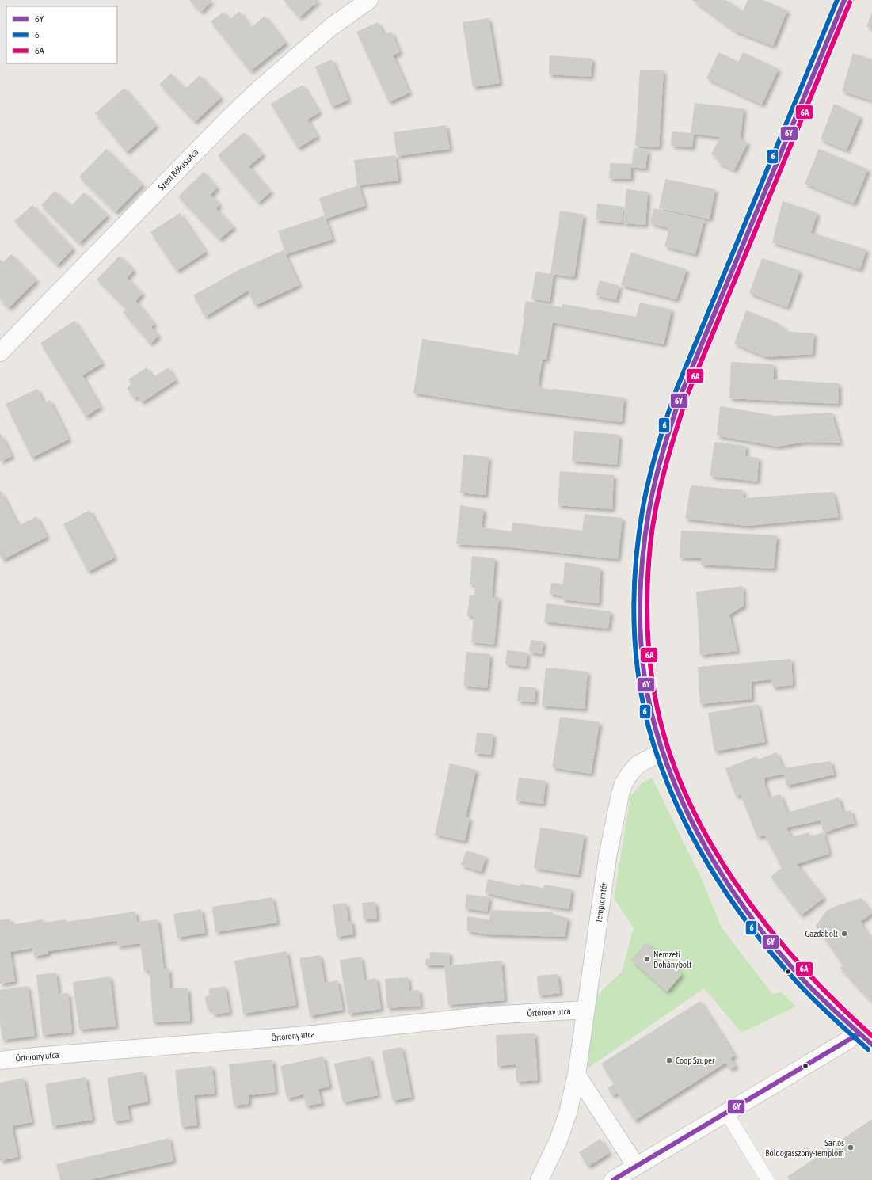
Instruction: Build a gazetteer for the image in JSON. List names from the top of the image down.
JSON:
{
  "streets": {
    "street": ["Szent Rókus utca", "Templom tér", "Őrtorony utca"]
  },
  "crossings": [
    ["Templom tér", "Őrtorony utca"]
  ],
  "places": [
    "Gazdabolt",
    "Nemzeti Dohánybolt",
    "Coop Szuper",
    "Sarlós Boldogasszony-templom"
  ],
  "lines": ["transit line 6Y", "transit line 6", "transit line 6A"],
  "legend": ["6Y", "6", "6A"]
}
